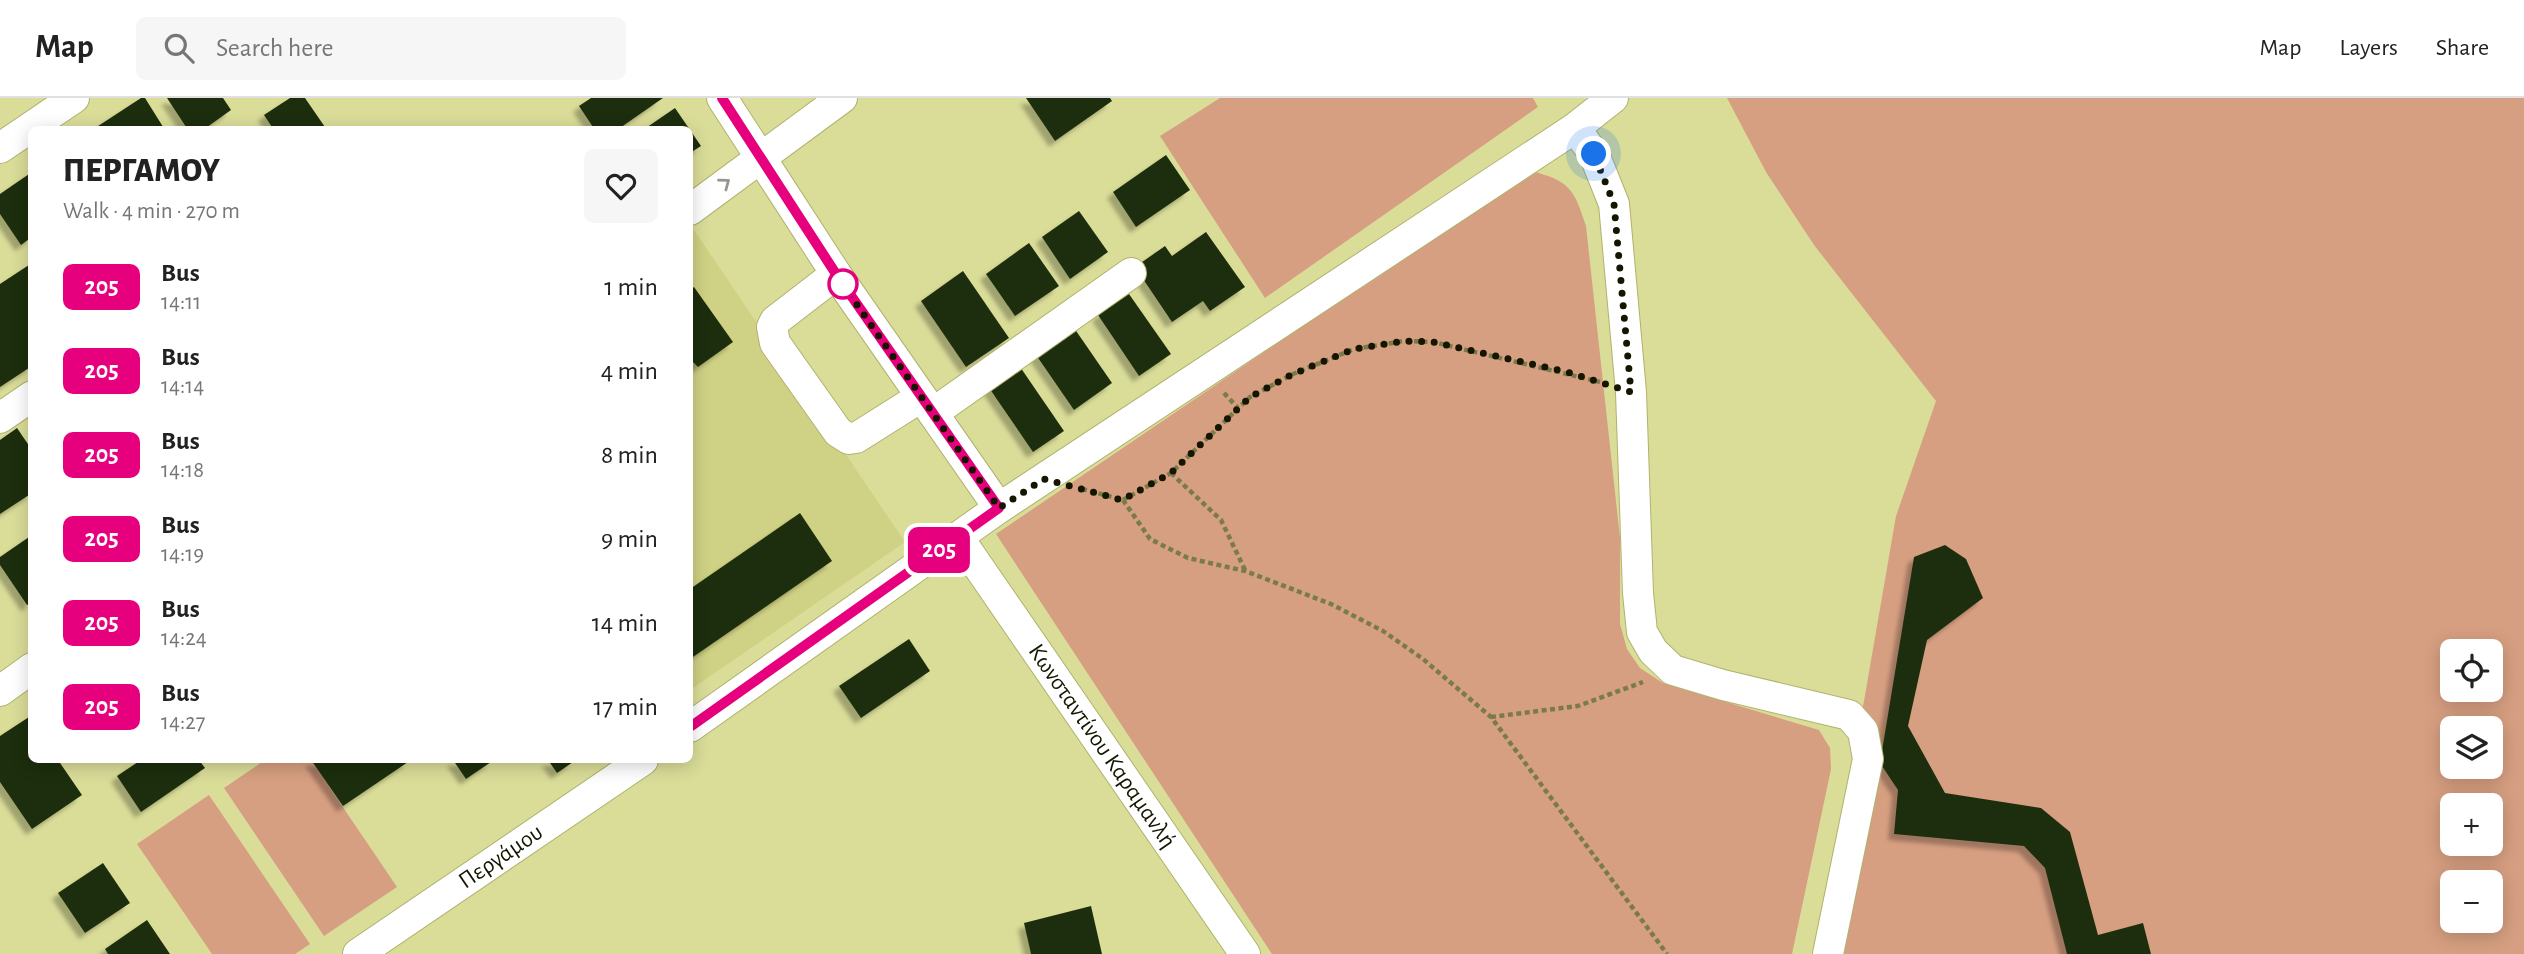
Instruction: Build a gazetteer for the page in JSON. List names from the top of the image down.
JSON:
{
  "streets": {
    "street": ["Κωνσταντίνου Καραμανλή", "Περγάμου"]
  },
  "lines": ["bus line 205"],
  "page": {
    "header": "Map",
    "search": "Search here",
    "nav": ["Map", "Layers", "Share"],
    "on_map": "205",
    "heading": ["ΠΕΡΓΑΜΟΥ", "Walk · 4 min · 270 m"],
    "list": [
      {
        "mark": "205",
        "name": "Bus",
        "note": "14:11",
        "value": "1 min"
      },
      {
        "mark": "205",
        "name": "Bus",
        "note": "14:14",
        "value": "4 min"
      },
      {
        "mark": "205",
        "name": "Bus",
        "note": "14:18",
        "value": "8 min"
      },
      {
        "mark": "205",
        "name": "Bus",
        "note": "14:19",
        "value": "9 min"
      },
      {
        "mark": "205",
        "name": "Bus",
        "note": "14:24",
        "value": "14 min"
      },
      {
        "mark": "205",
        "name": "Bus",
        "note": "14:27",
        "value": "17 min"
      }
    ],
    "map_buttons": ["+", "−"]
  }
}
